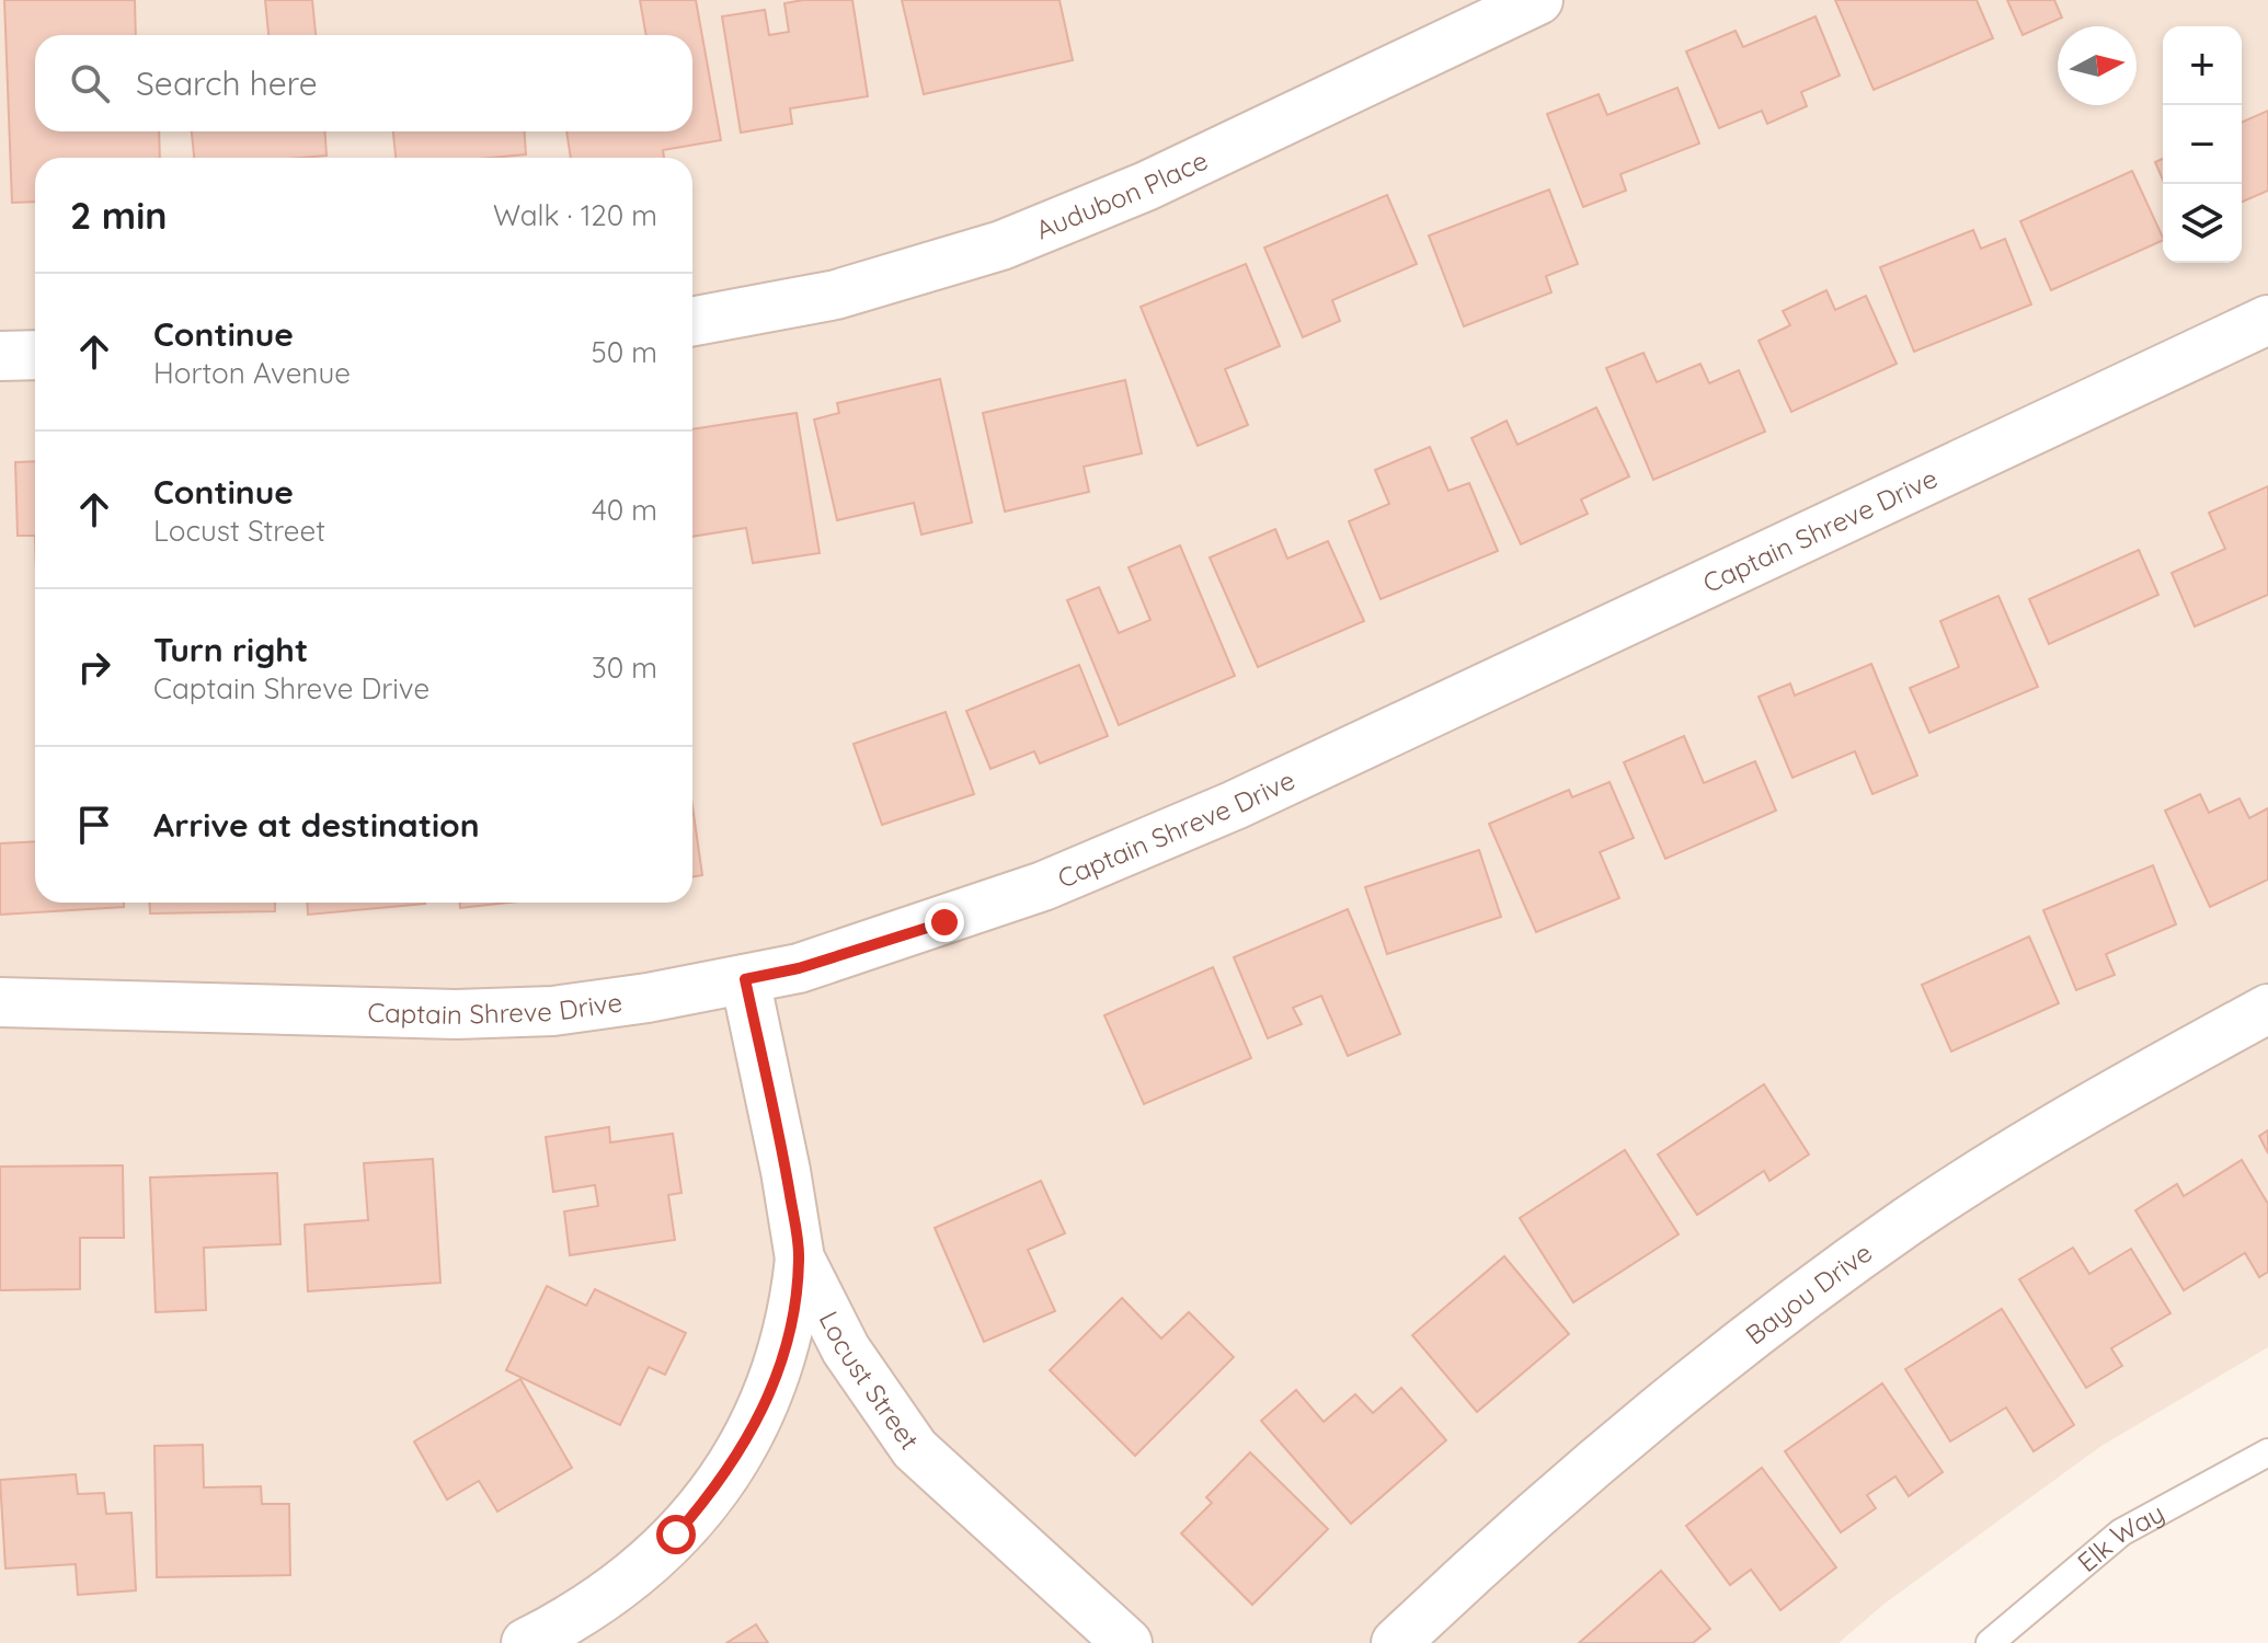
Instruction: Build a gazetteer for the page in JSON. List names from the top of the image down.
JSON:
{
  "streets": {
    "street": [
      "Audubon Place",
      "Captain Shreve Drive",
      "Bayou Drive",
      "Locust Street"
    ],
    "lane": ["Elk Way"]
  },
  "crossings": [
    ["Captain Shreve Drive", "Locust Street"]
  ],
  "north": "right",
  "page": {
    "map_buttons": ["+", "−"],
    "search": "Search here",
    "heading": ["2 min", "Walk · 120 m"],
    "list": [
      ["Continue", "Horton Avenue", "50 m"],
      ["Continue", "Locust Street", "40 m"],
      ["Turn right", "Captain Shreve Drive", "30 m"],
      "Arrive at destination"
    ]
  }
}
